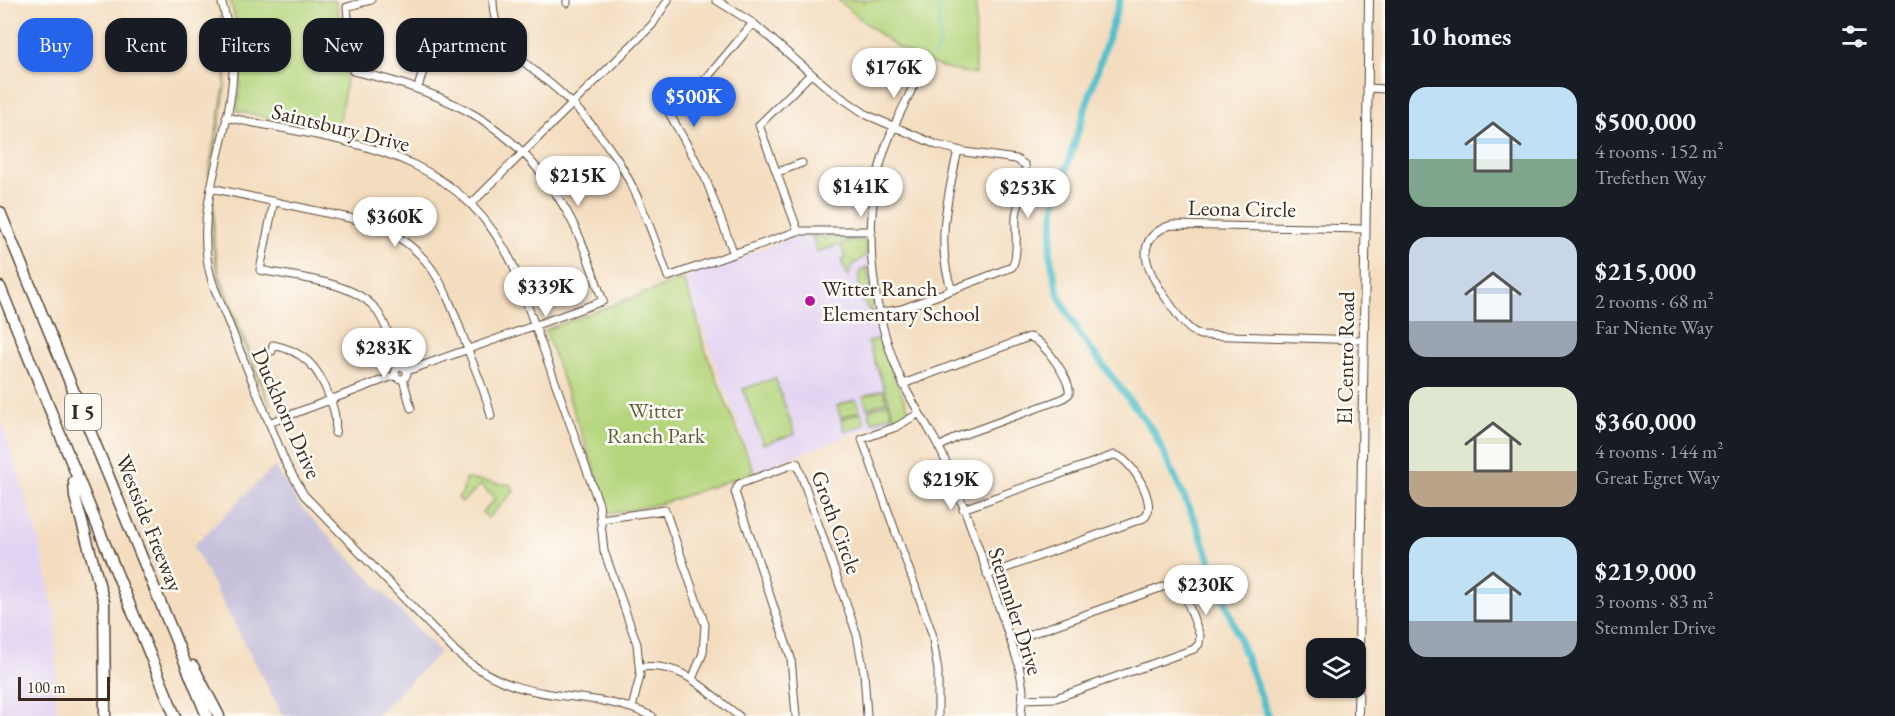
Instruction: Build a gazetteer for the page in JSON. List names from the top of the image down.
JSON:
{
  "streets": {
    "highway": ["I 5", "Westside Freeway"],
    "main road": ["El Centro Road"],
    "street": [
      "Saintsbury Drive",
      "Leona Circle",
      "Duckhorn Drive",
      "Groth Circle",
      "Stemmler Drive"
    ]
  },
  "crossings": [
    ["Saintsbury Drive", "Duckhorn Drive"],
    ["Leona Circle", "El Centro Road"]
  ],
  "parks": ["Witter Ranch Park"],
  "places": ["Witter Ranch Elementary School"],
  "scale_bar": "100 m",
  "page": {
    "heading": "10 homes",
    "chip": [
      "Buy",
      "Rent",
      "Filters",
      "New",
      "Apartment"
    ],
    "price": [
      "$176K",
      "$500K",
      "$215K",
      "$141K",
      "$253K",
      "$360K",
      "$339K",
      "$283K",
      "$219K",
      "$230K"
    ],
    "list": [
      {
        "name": "$500,000",
        "note": "4 rooms · 152 m² · Trefethen Way"
      },
      {
        "name": "$215,000",
        "note": "2 rooms · 68 m² · Far Niente Way"
      },
      {
        "name": "$360,000",
        "note": "4 rooms · 144 m² · Great Egret Way"
      },
      {
        "name": "$219,000",
        "note": "3 rooms · 83 m² · Stemmler Drive"
      }
    ],
    "scale": "100 m"
  }
}
